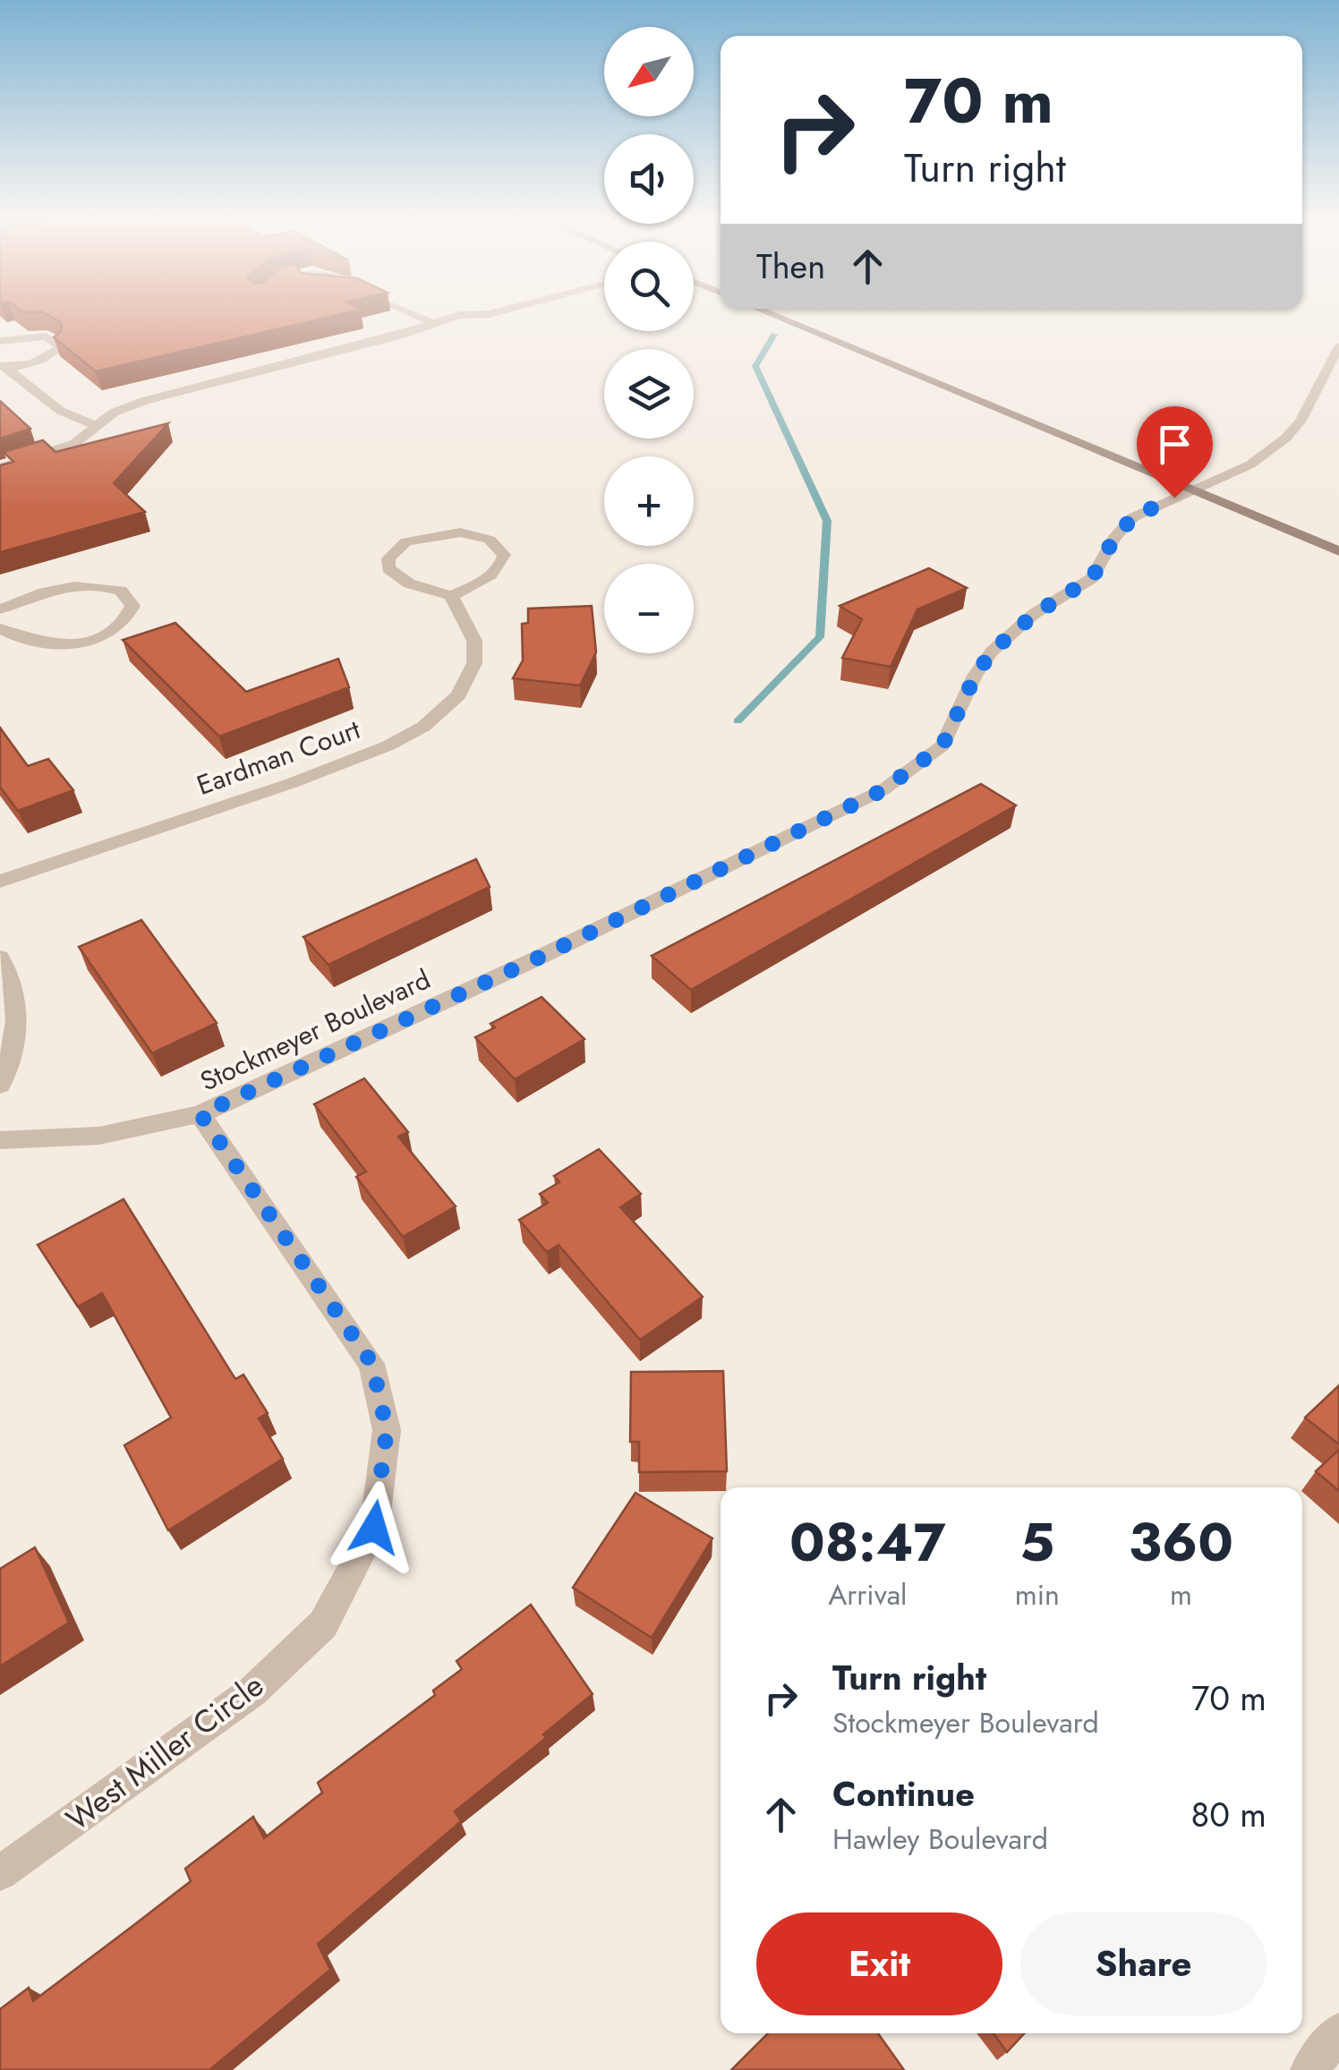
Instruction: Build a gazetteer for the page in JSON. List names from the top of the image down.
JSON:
{
  "streets": {
    "street": ["Eardman Court", "Stockmeyer Boulevard", "West Miller Circle"]
  },
  "crossings": [
    ["Stockmeyer Boulevard", "West Miller Circle"]
  ],
  "north": "bottom left",
  "page": {
    "map_buttons": ["+", "−"],
    "turn": ["70 m", "Turn right"],
    "then": "Then",
    "eta": [
      "08:47",
      "Arrival",
      "5",
      "min",
      "360",
      "m"
    ],
    "list": [
      {
        "name": "Turn right",
        "note": "Stockmeyer Boulevard",
        "value": "70 m"
      },
      {
        "name": "Continue",
        "note": "Hawley Boulevard",
        "value": "80 m"
      }
    ],
    "buttons": ["Exit", "Share"]
  }
}
